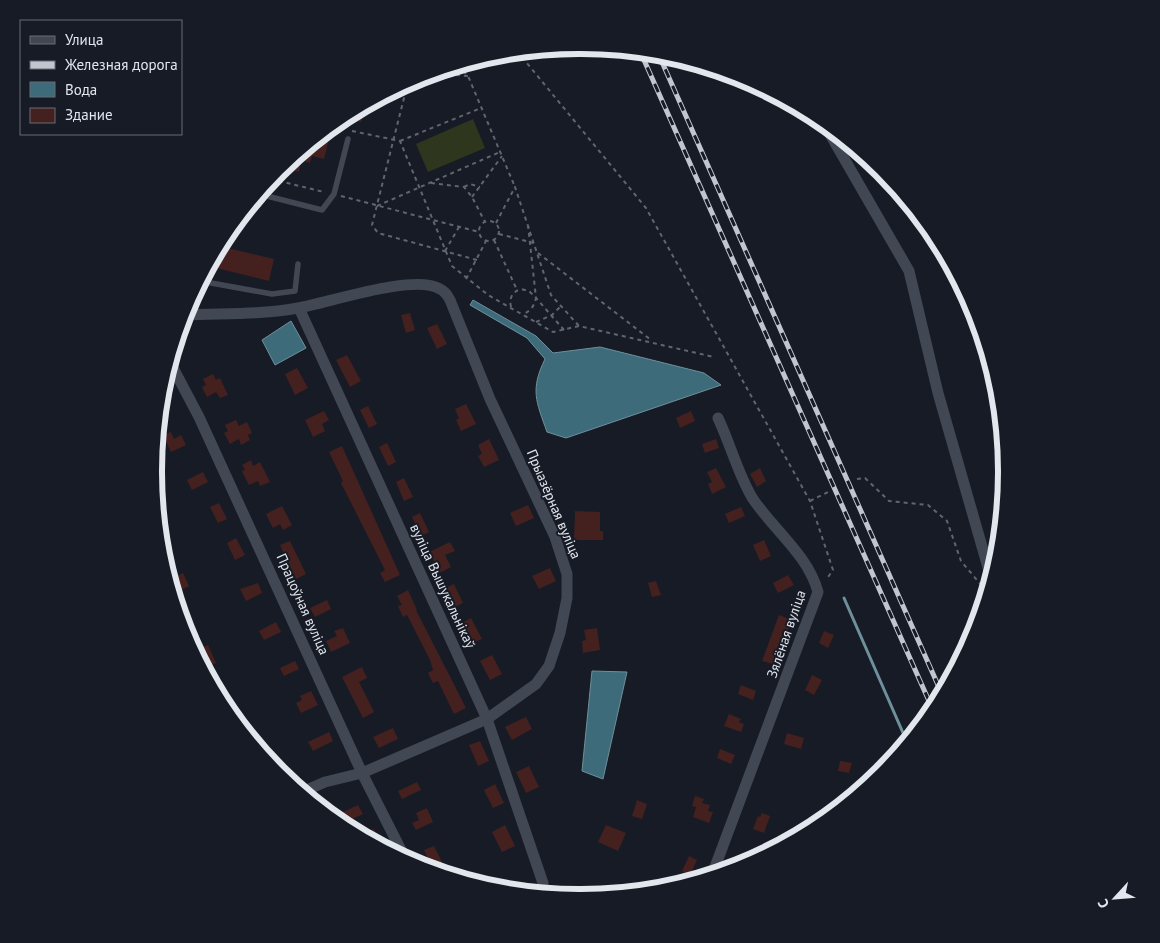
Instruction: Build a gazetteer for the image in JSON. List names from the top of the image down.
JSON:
{
  "streets": {
    "street": [
      "Прыазёрная вуліца",
      "вуліца Вышукальнікаў",
      "Працоўная вуліца",
      "Зялёная вуліца"
    ]
  },
  "crossings": [
    ["Прыазёрная вуліца", "вуліца Вышукальнікаў"],
    ["Прыазёрная вуліца", "Працоўная вуліца"]
  ],
  "legend": [
    "Улица",
    "Железная дорога",
    "Вода",
    "Здание"
  ],
  "north": "bottom left"
}
